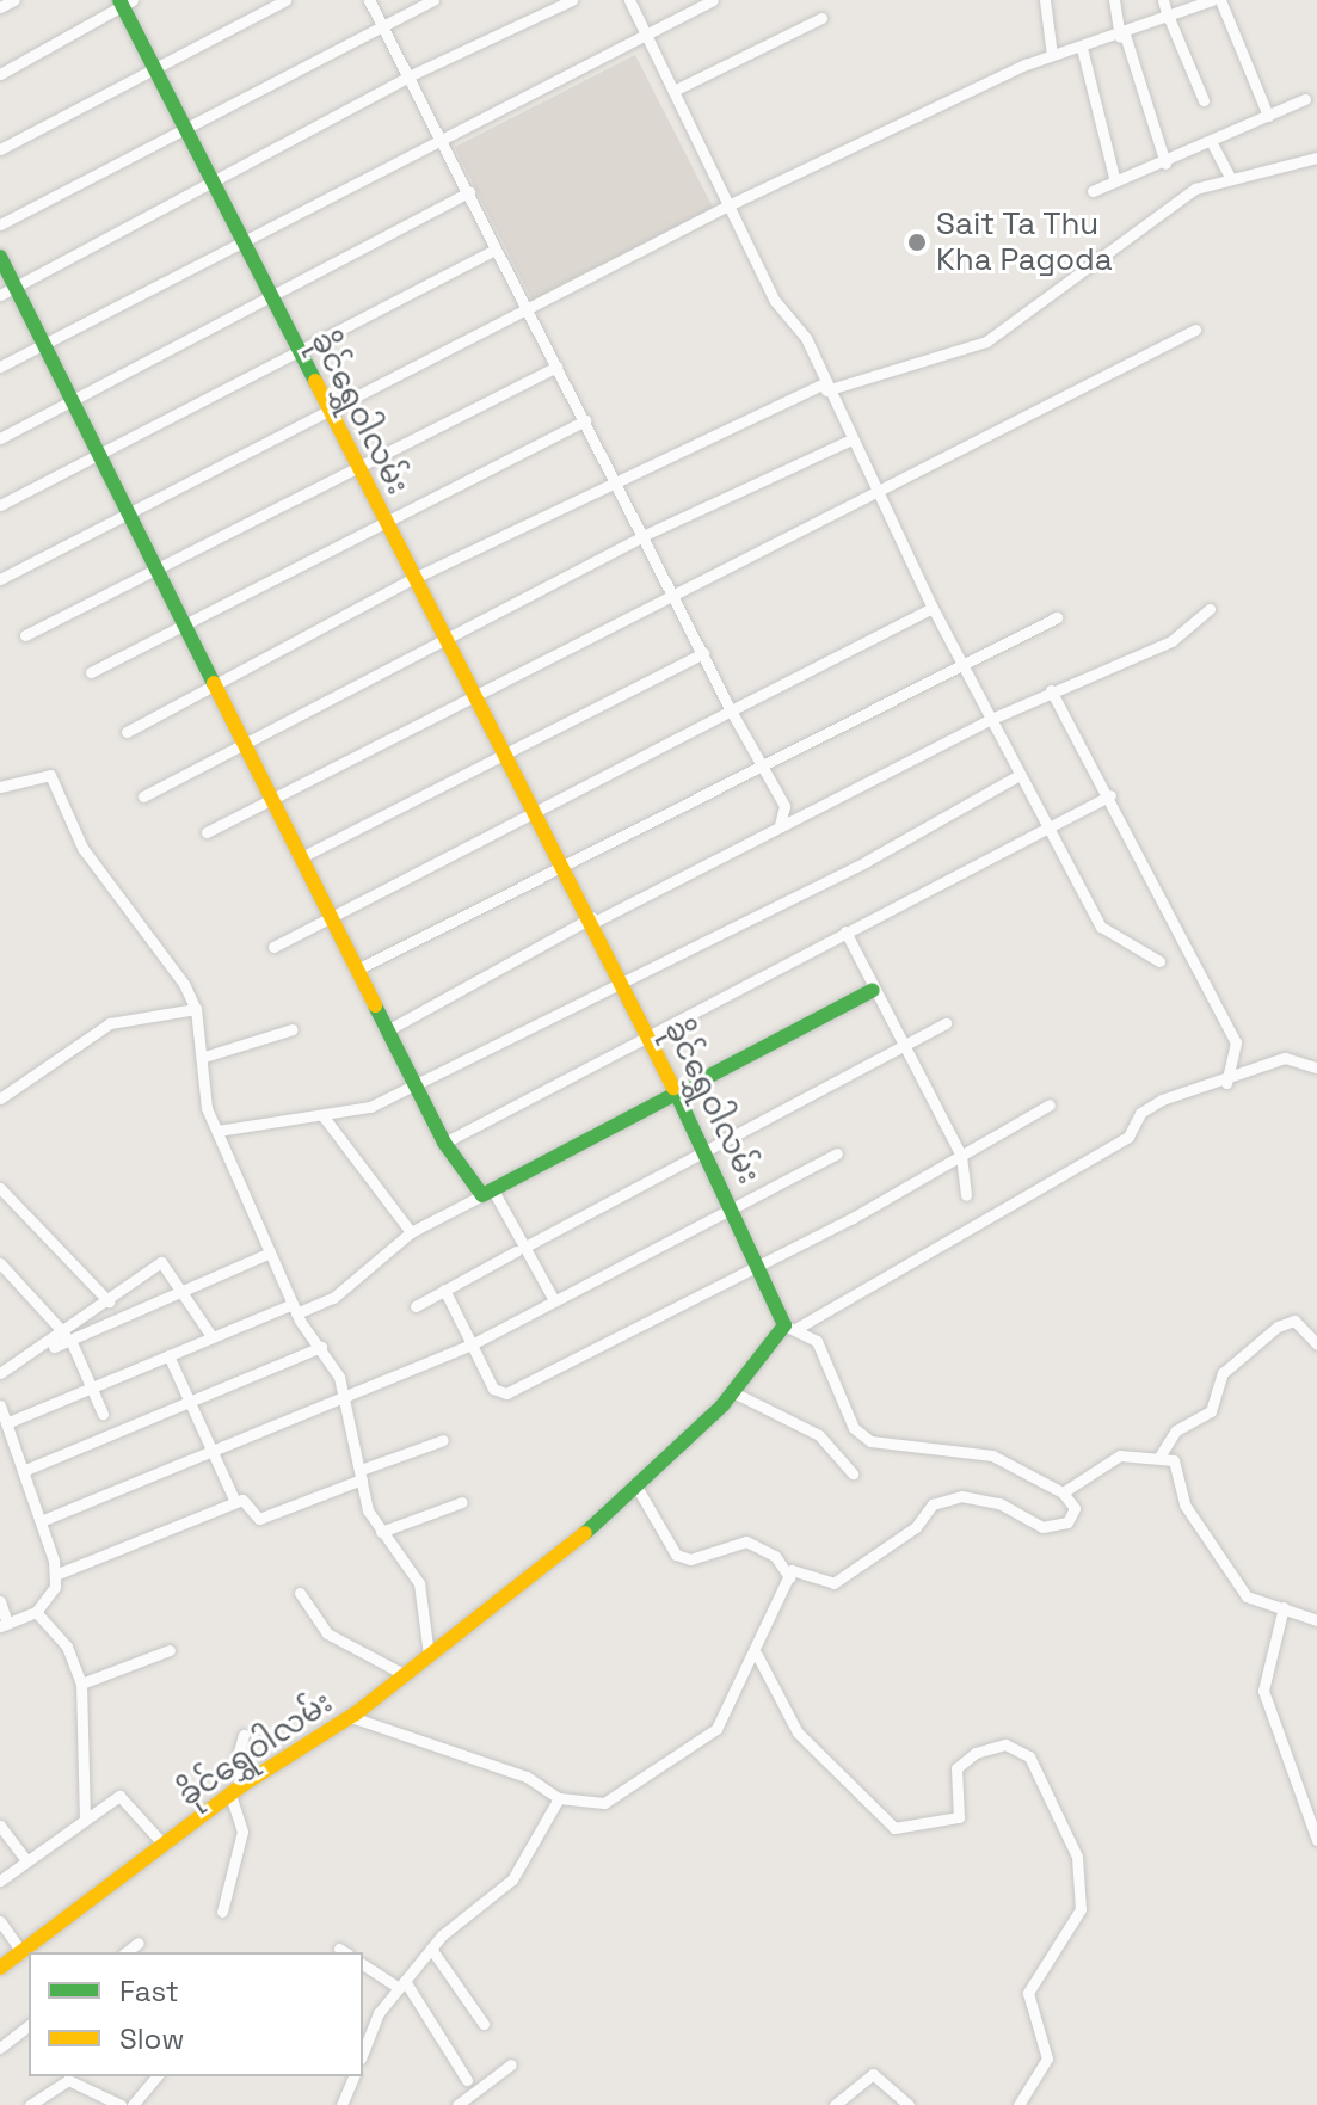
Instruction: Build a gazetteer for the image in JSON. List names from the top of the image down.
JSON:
{
  "streets": {
    "street": ["ခိုင်ရွှေဝါလမ်း"]
  },
  "places": ["Sait Ta Thu Kha Pagoda"],
  "legend": ["Fast", "Slow"]
}
